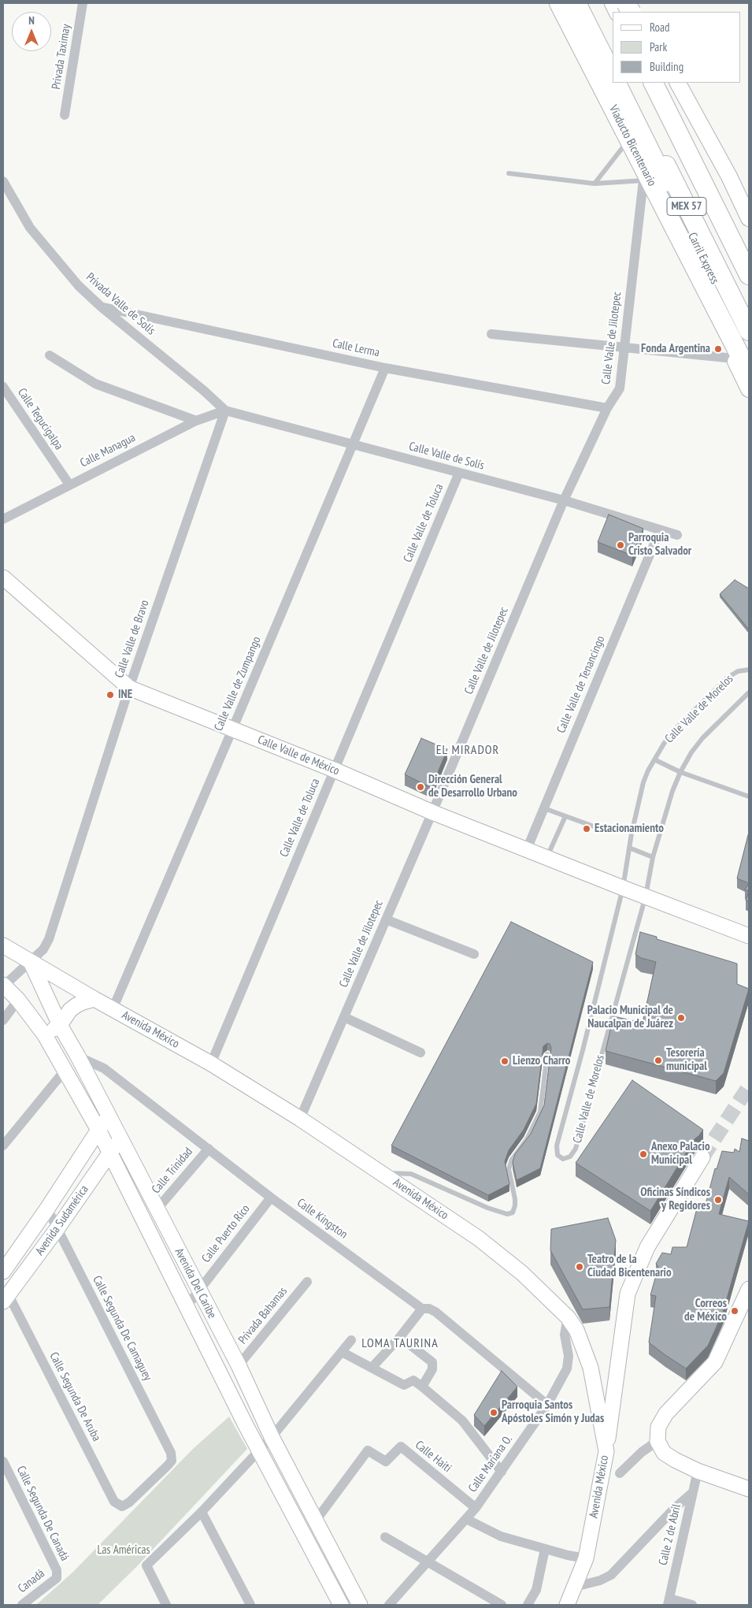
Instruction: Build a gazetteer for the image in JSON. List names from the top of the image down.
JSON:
{
  "streets": {
    "highway": ["Viaducto Bicentenario", "MEX 57", "Carril Express"],
    "main road": [
      "Calle Valle de México",
      "Avenida México",
      "Avenida Sudamérica",
      "Avenida Del Caribe"
    ],
    "street": [
      "Privada Taximay",
      "Privada Valle de Solís",
      "Calle Valle de Jilotepec",
      "Calle Lerma",
      "Calle Tegucigalpa",
      "Calle Managua",
      "Calle Valle de Solís",
      "Calle Valle de Toluca",
      "Calle Valle de Bravo",
      "Calle Valle de Zumpango",
      "Calle Valle de Tenancingo",
      "Calle Trinidad",
      "Calle Kingston",
      "Calle Puerto Rico",
      "Privada Bahamas",
      "Calle Segunda De Camaguey",
      "Calle Segunda De Aruba",
      "Calle Haiti",
      "Calle Mariana O.",
      "Calle Segunda De Canadá",
      "Calle 2 de Abril",
      "Canadá"
    ],
    "lane": ["Calle Valle de Morelos"]
  },
  "crossings": [
    ["Privada Valle de Solís", "Calle Lerma"],
    ["Privada Valle de Solís", "Calle Managua"],
    ["Privada Valle de Solís", "Calle Valle de Solís"],
    ["Privada Valle de Solís", "Calle Valle de Bravo"],
    ["Calle Valle de Jilotepec", "Calle Lerma"],
    ["Calle Valle de Jilotepec", "Calle Valle de Solís"],
    ["Calle Valle de Jilotepec", "Calle Valle de México"],
    ["Calle Valle de Jilotepec", "Avenida México"],
    ["Calle Lerma", "Calle Valle de Zumpango"],
    ["Calle Tegucigalpa", "Calle Managua"],
    ["Calle Managua", "Calle Valle de Solís"],
    ["Calle Managua", "Calle Valle de Bravo"],
    ["Calle Valle de Solís", "Calle Valle de Toluca"],
    ["Calle Valle de Solís", "Calle Valle de Bravo"],
    ["Calle Valle de Solís", "Calle Valle de Zumpango"],
    ["Calle Valle de Solís", "Calle Valle de Tenancingo"],
    ["Calle Valle de Toluca", "Calle Valle de México"],
    ["Calle Valle de Toluca", "Avenida México"],
    ["Calle Valle de Bravo", "Calle Valle de México"],
    ["Calle Valle de Bravo", "Avenida México"],
    ["Calle Valle de Bravo", "Avenida Del Caribe"],
    ["Calle Valle de Zumpango", "Calle Valle de México"],
    ["Calle Valle de Zumpango", "Avenida México"],
    ["Calle Valle de Tenancingo", "Calle Valle de México"],
    ["Calle Valle de Morelos", "Calle Valle de México"],
    ["Avenida México", "Avenida Del Caribe"],
    ["Avenida México", "Calle Mariana O."],
    ["Calle Trinidad", "Calle Kingston"],
    ["Calle Trinidad", "Avenida Del Caribe"],
    ["Calle Kingston", "Calle Puerto Rico"],
    ["Calle Kingston", "Avenida Del Caribe"],
    ["Calle Kingston", "Calle Mariana O."],
    ["Avenida Sudamérica", "Avenida Del Caribe"],
    ["Avenida Sudamérica", "Calle Segunda De Camaguey"],
    ["Avenida Sudamérica", "Calle Segunda De Aruba"],
    ["Calle Puerto Rico", "Avenida Del Caribe"],
    ["Avenida Del Caribe", "Privada Bahamas"],
    ["Avenida Del Caribe", "Calle Haiti"],
    ["Calle Segunda De Camaguey", "Calle Segunda De Aruba"],
    ["Calle Haiti", "Calle Mariana O."],
    ["Calle Segunda De Canadá", "Canadá"]
  ],
  "districts": ["EL MIRADOR", "LOMA TAURINA"],
  "parks": ["Las Américas"],
  "places": [
    "Fonda Argentina",
    "Parroquia Cristo Salvador",
    "INE",
    "Dirección General de Desarrollo Urbano",
    "Estacionamiento",
    "Palacio Municipal de Naucalpan de Juárez",
    "Tesorería municipal",
    "Lienzo Charro",
    "Anexo Palacio Municipal",
    "Oficinas Síndicos y Regidores",
    "Teatro de la Ciudad Bicentenario",
    "Correos de México",
    "Parroquia Santos Apóstoles Simón y Judas"
  ],
  "legend": ["Road", "Park", "Building"],
  "north": "top"
}
